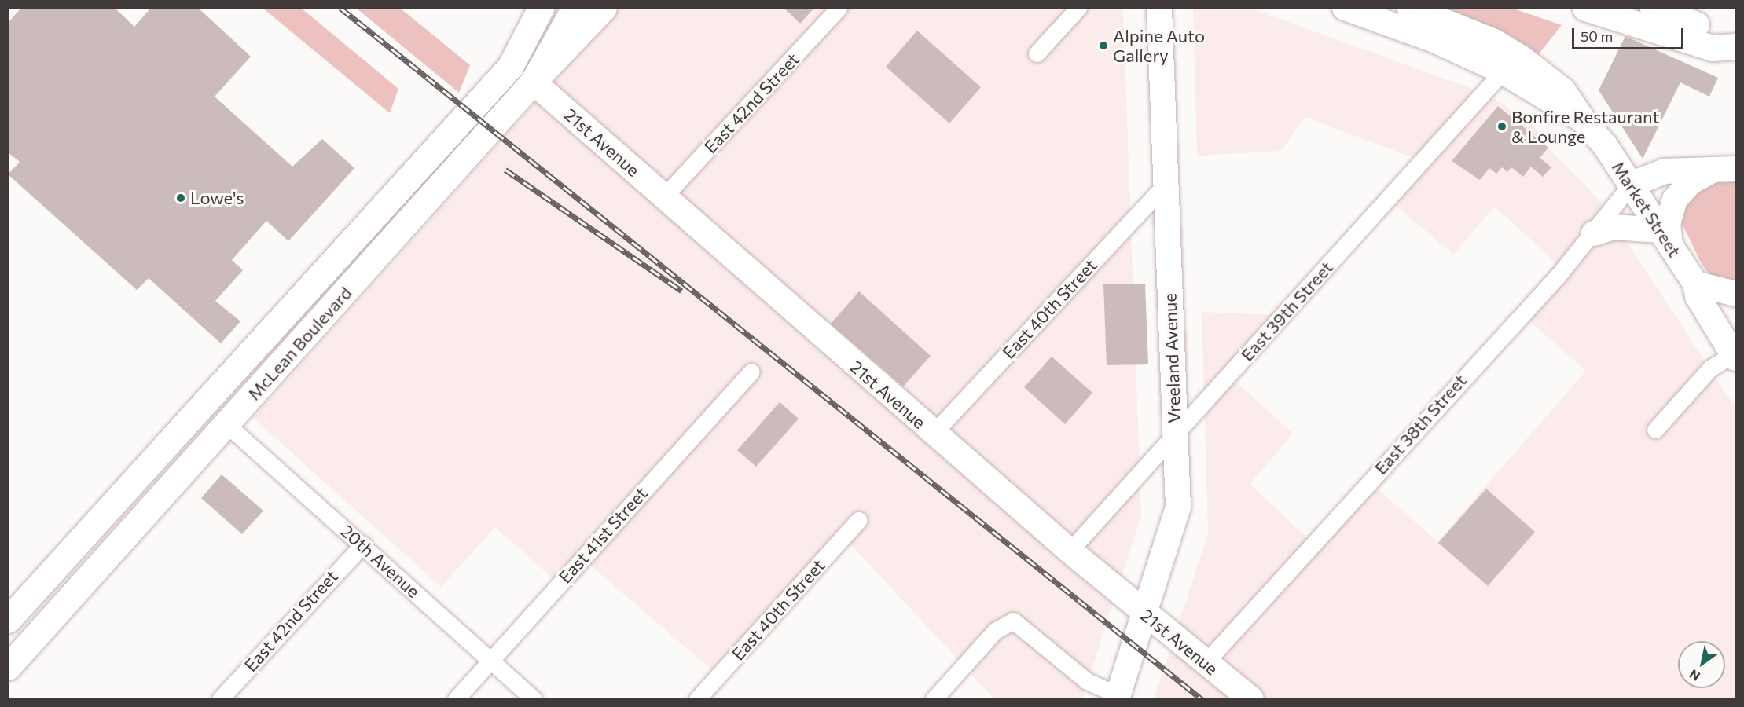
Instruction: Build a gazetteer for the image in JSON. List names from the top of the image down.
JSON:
{
  "streets": {
    "main road": [
      "21st Avenue",
      "Market Street",
      "McLean Boulevard",
      "Vreeland Avenue"
    ],
    "street": [
      "East 42nd Street",
      "East 40th Street",
      "East 39th Street",
      "East 38th Street",
      "East 41st Street",
      "20th Avenue"
    ]
  },
  "crossings": [
    ["East 42nd Street", "21st Avenue"],
    ["East 42nd Street", "20th Avenue"],
    ["21st Avenue", "East 40th Street"],
    ["21st Avenue", "East 39th Street"],
    ["21st Avenue", "McLean Boulevard"],
    ["21st Avenue", "Vreeland Avenue"],
    ["21st Avenue", "East 38th Street"],
    ["Market Street", "East 39th Street"],
    ["Market Street", "East 38th Street"],
    ["East 40th Street", "Vreeland Avenue"],
    ["East 39th Street", "Vreeland Avenue"],
    ["McLean Boulevard", "20th Avenue"],
    ["East 41st Street", "20th Avenue"]
  ],
  "places": ["Alpine Auto Gallery", "Bonfire Restaurant & Lounge", "Lowe's"],
  "scale_bar": "50 m",
  "north": "bottom left"
}
